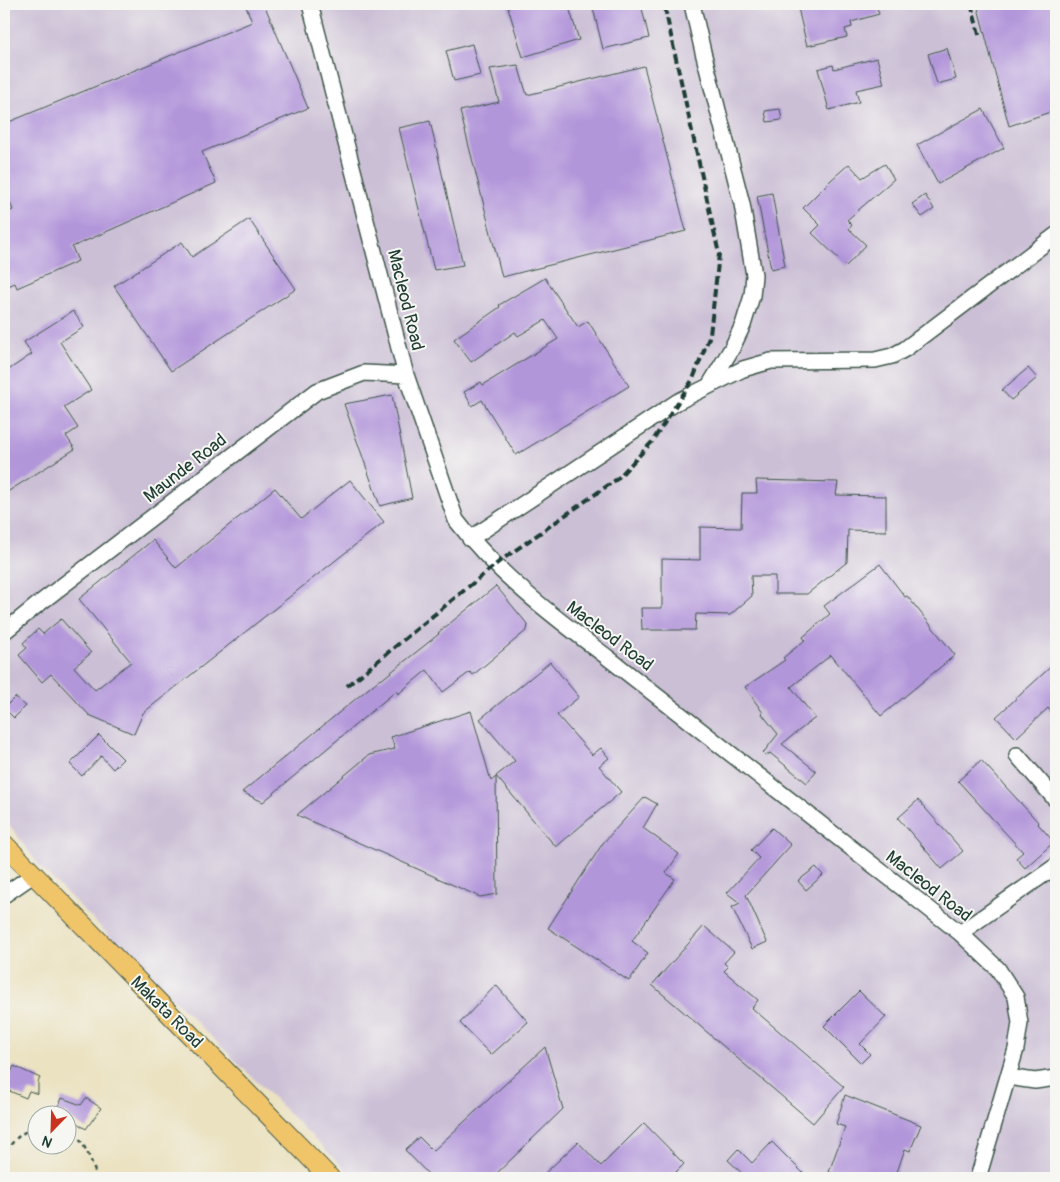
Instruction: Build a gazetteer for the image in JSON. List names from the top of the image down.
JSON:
{
  "streets": {
    "main road": ["Makata Road"],
    "street": ["Macleod Road", "Maunde Road"]
  },
  "crossings": [
    ["Macleod Road", "Maunde Road"]
  ],
  "north": "bottom left"
}
